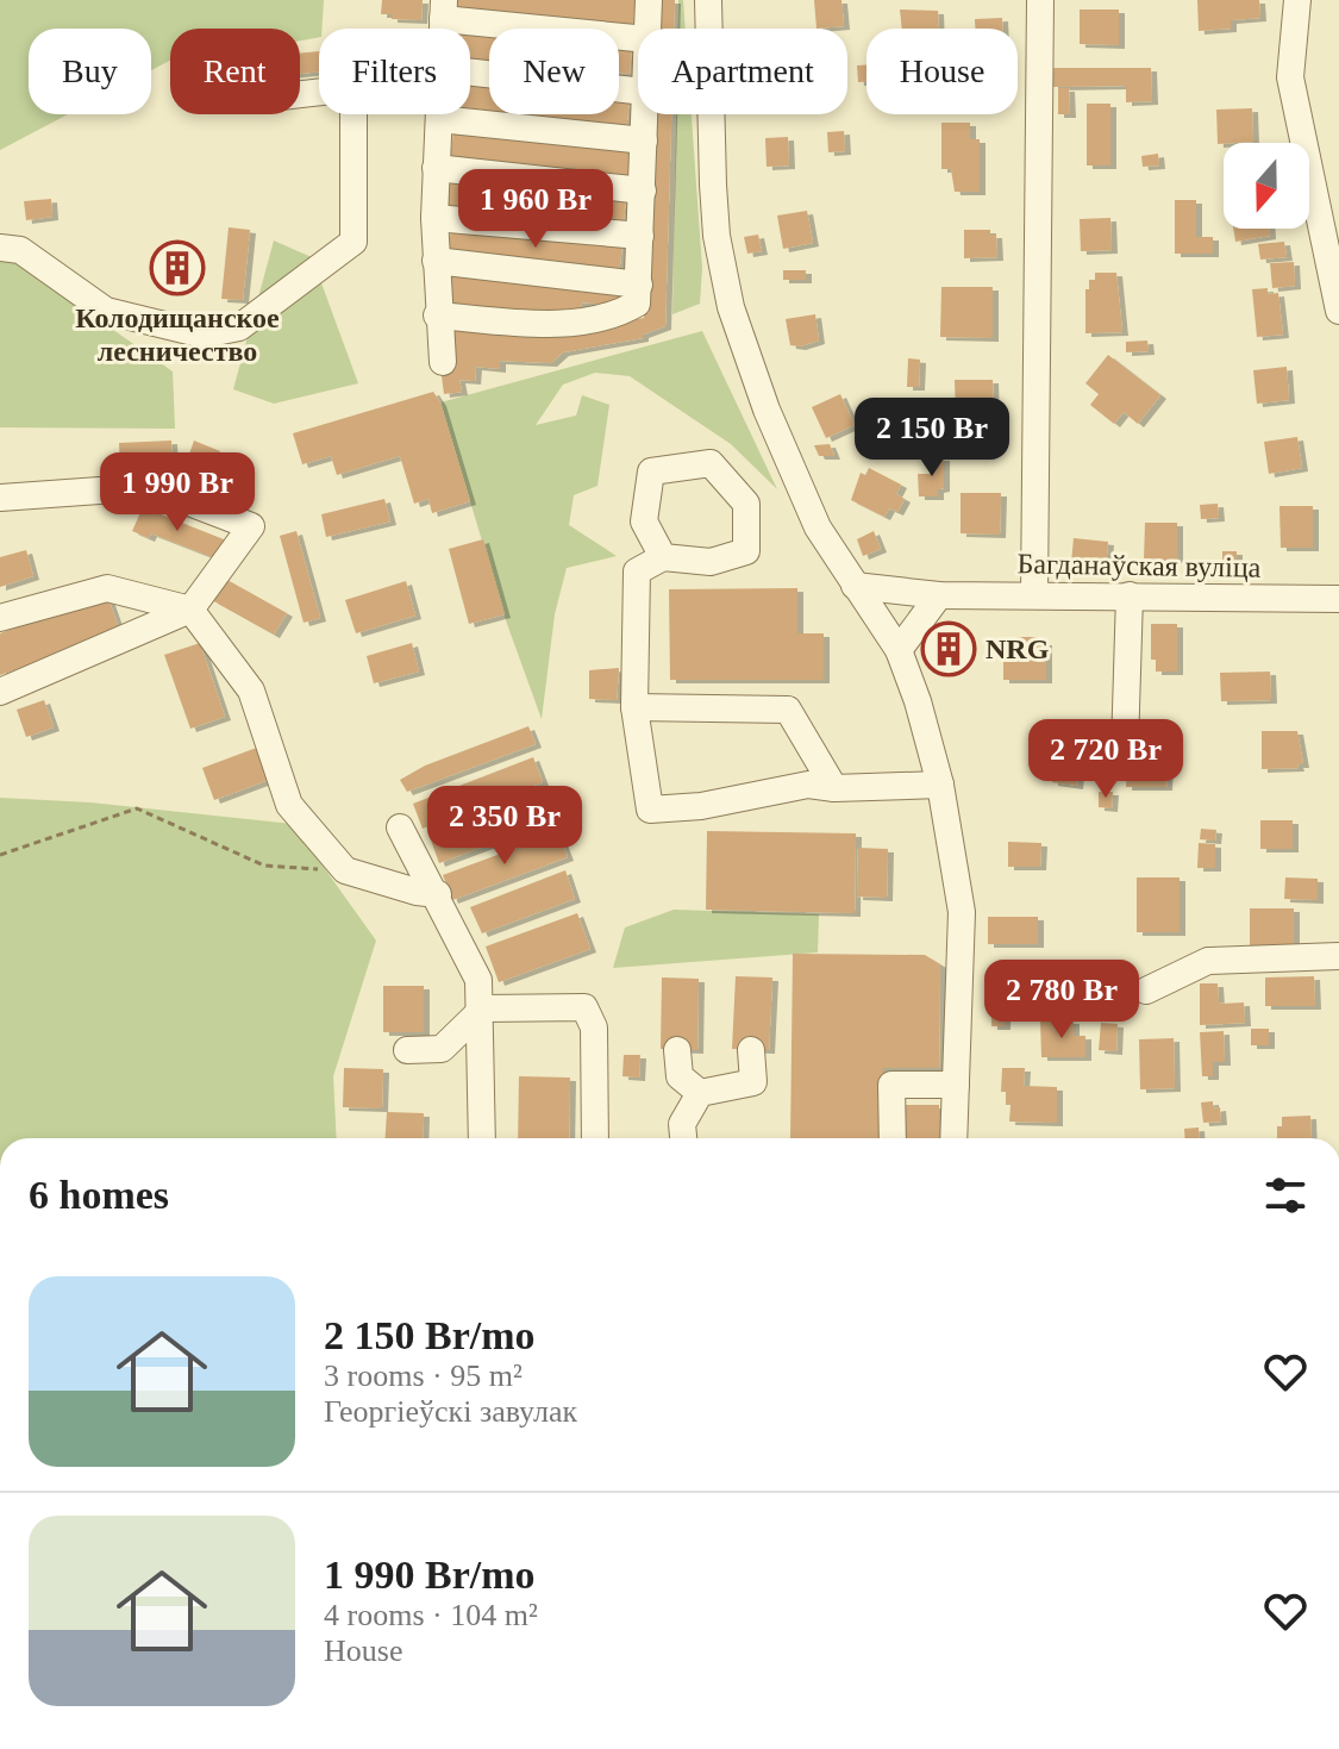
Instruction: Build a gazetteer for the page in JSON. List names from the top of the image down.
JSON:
{
  "streets": {
    "street": ["Багданаўская вуліца"]
  },
  "places": {
    "building": ["Колодищанское лесничество", "NRG"]
  },
  "north": "bottom",
  "page": {
    "chip": [
      "Buy",
      "Rent",
      "Filters",
      "New",
      "Apartment",
      "House"
    ],
    "price": [
      "1 960 Br",
      "2 150 Br",
      "1 990 Br",
      "2 720 Br",
      "2 350 Br",
      "2 780 Br"
    ],
    "heading": "6 homes",
    "list": [
      {
        "name": "2 150 Br/mo",
        "note": "3 rooms · 95 m² · Георгіеўскі завулак"
      },
      {
        "name": "1 990 Br/mo",
        "note": "4 rooms · 104 m² · House"
      }
    ]
  }
}
